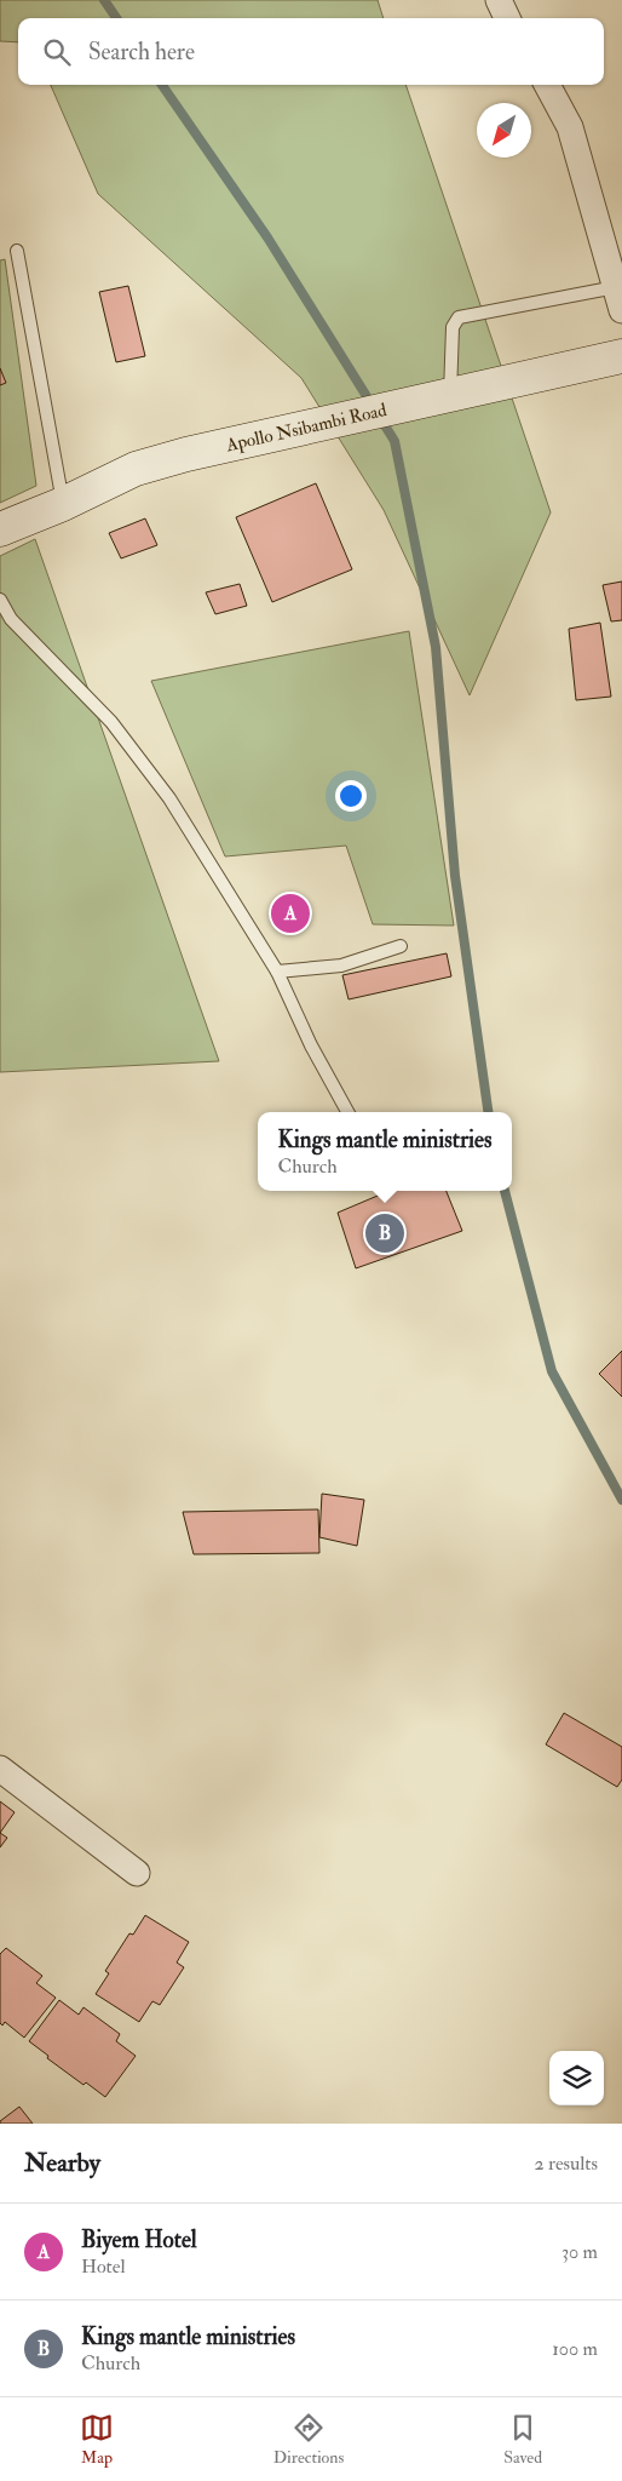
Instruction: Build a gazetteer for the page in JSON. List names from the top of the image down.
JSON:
{
  "streets": {
    "street": ["Apollo Nsibambi Road"]
  },
  "north": "bottom left",
  "page": {
    "search": "Search here",
    "pins": ["A", "B"],
    "popup": ["Kings mantle ministries", "Church"],
    "heading": ["Nearby", "2 results"],
    "list": [
      {
        "mark": "A",
        "name": "Biyem Hotel",
        "note": "Hotel",
        "value": "30 m"
      },
      {
        "mark": "B",
        "name": "Kings mantle ministries",
        "note": "Church",
        "value": "100 m"
      }
    ],
    "nav": ["Map", "Directions", "Saved"]
  }
}
